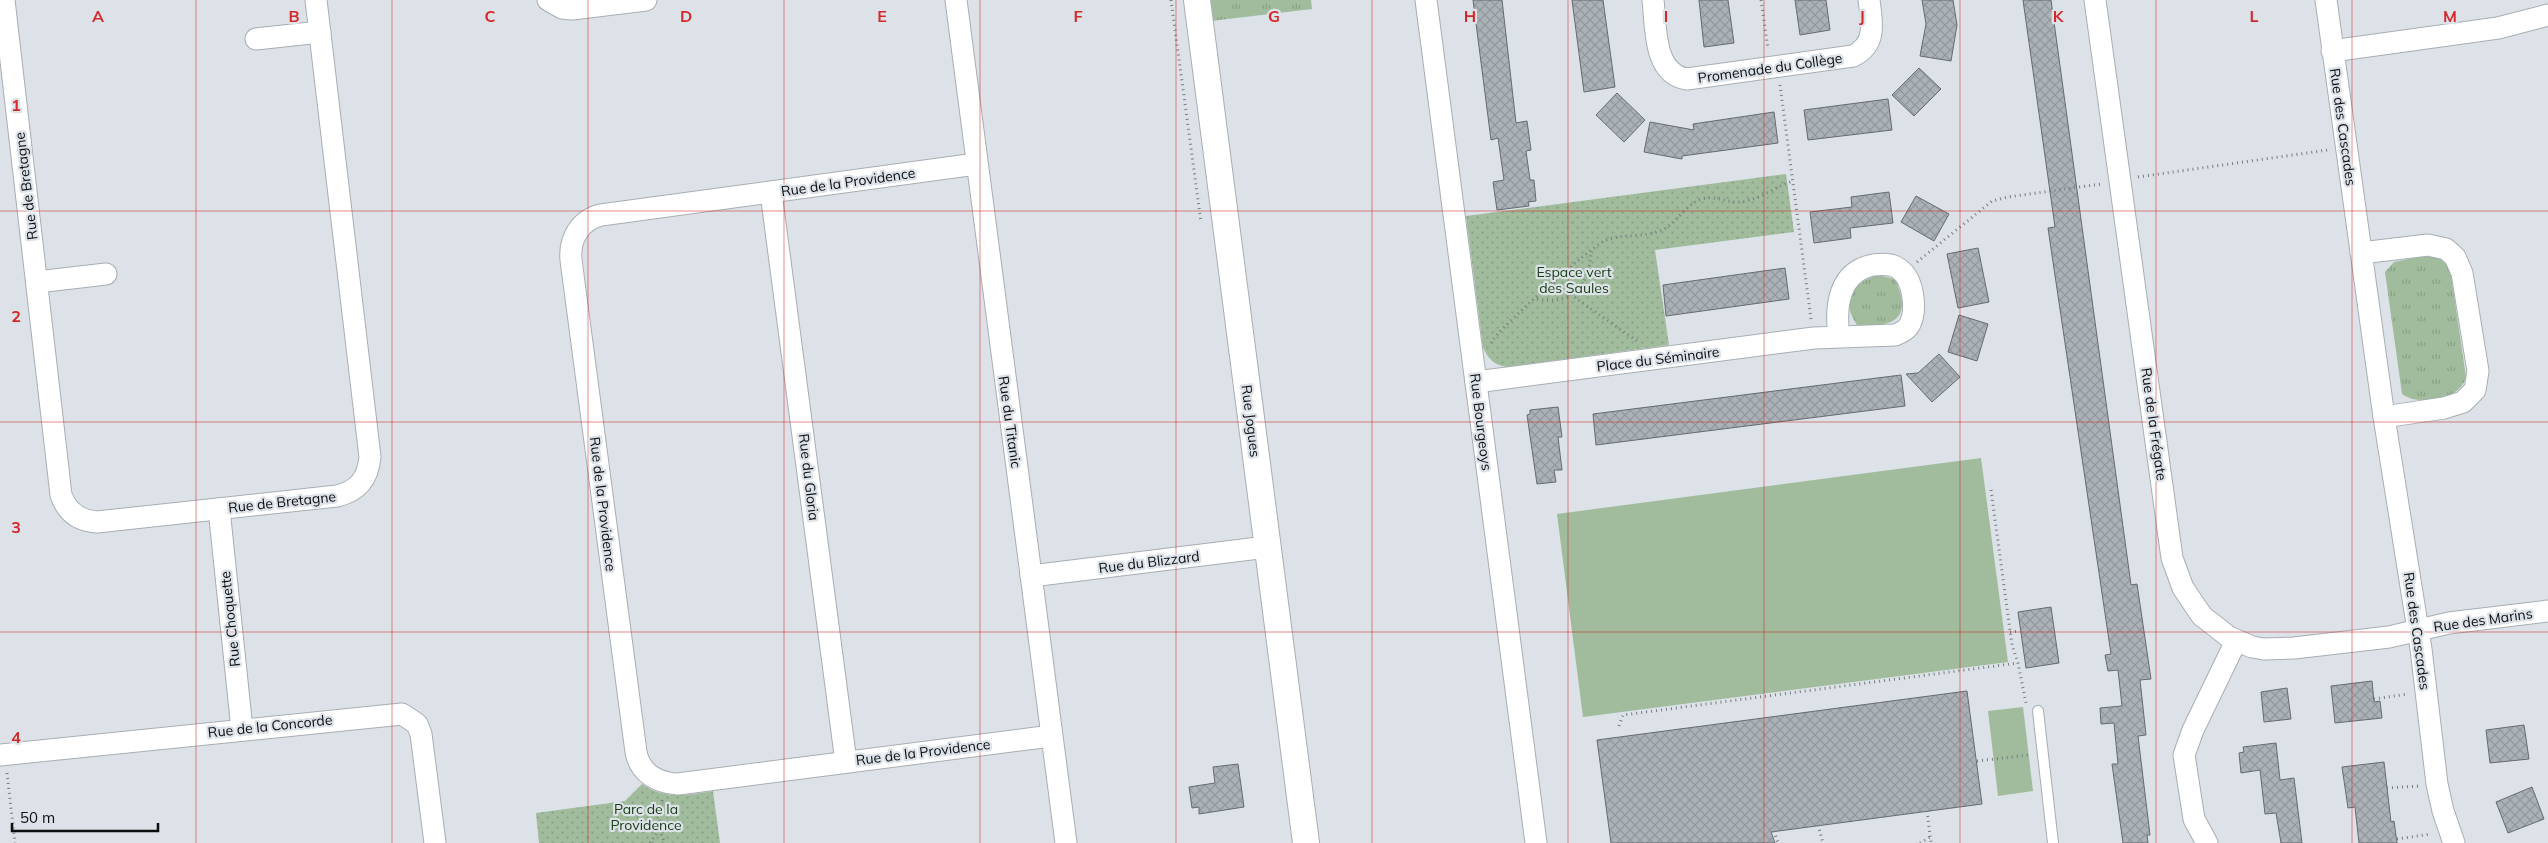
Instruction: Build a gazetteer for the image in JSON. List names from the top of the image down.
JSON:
{
  "streets": {
    "street": [
      "Promenade du Collège",
      "Rue des Cascades",
      "Rue de la Providence",
      "Rue de Bretagne",
      "Place du Séminaire",
      "Rue Jogues",
      "Rue du Titanic",
      "Rue Bourgeoys",
      "Rue de la Frégate",
      "Rue du Gloria",
      "Rue du Blizzard",
      "Rue Choquette",
      "Rue des Marins",
      "Rue de la Concorde"
    ]
  },
  "crossings": [
    ["Rue des Cascades", "Rue de la Frégate"],
    ["Rue des Cascades", "Rue des Marins"],
    ["Rue de la Providence", "Rue du Titanic"],
    ["Rue de la Providence", "Rue du Gloria"],
    ["Rue de Bretagne", "Rue Choquette"],
    ["Place du Séminaire", "Rue Bourgeoys"],
    ["Rue Jogues", "Rue du Blizzard"],
    ["Rue du Titanic", "Rue du Blizzard"],
    ["Rue de la Frégate", "Rue des Marins"],
    ["Rue Choquette", "Rue de la Concorde"]
  ],
  "parks": ["Espace vert des Saules", "Parc de la Providence"],
  "scale_bar": "50 m",
  "grid": {
    "columns": [
      "A",
      "B",
      "C",
      "D",
      "E",
      "F",
      "G",
      "H",
      "I",
      "J",
      "K",
      "L",
      "M"
    ],
    "rows": [
      "1",
      "2",
      "3",
      "4"
    ]
  }
}
